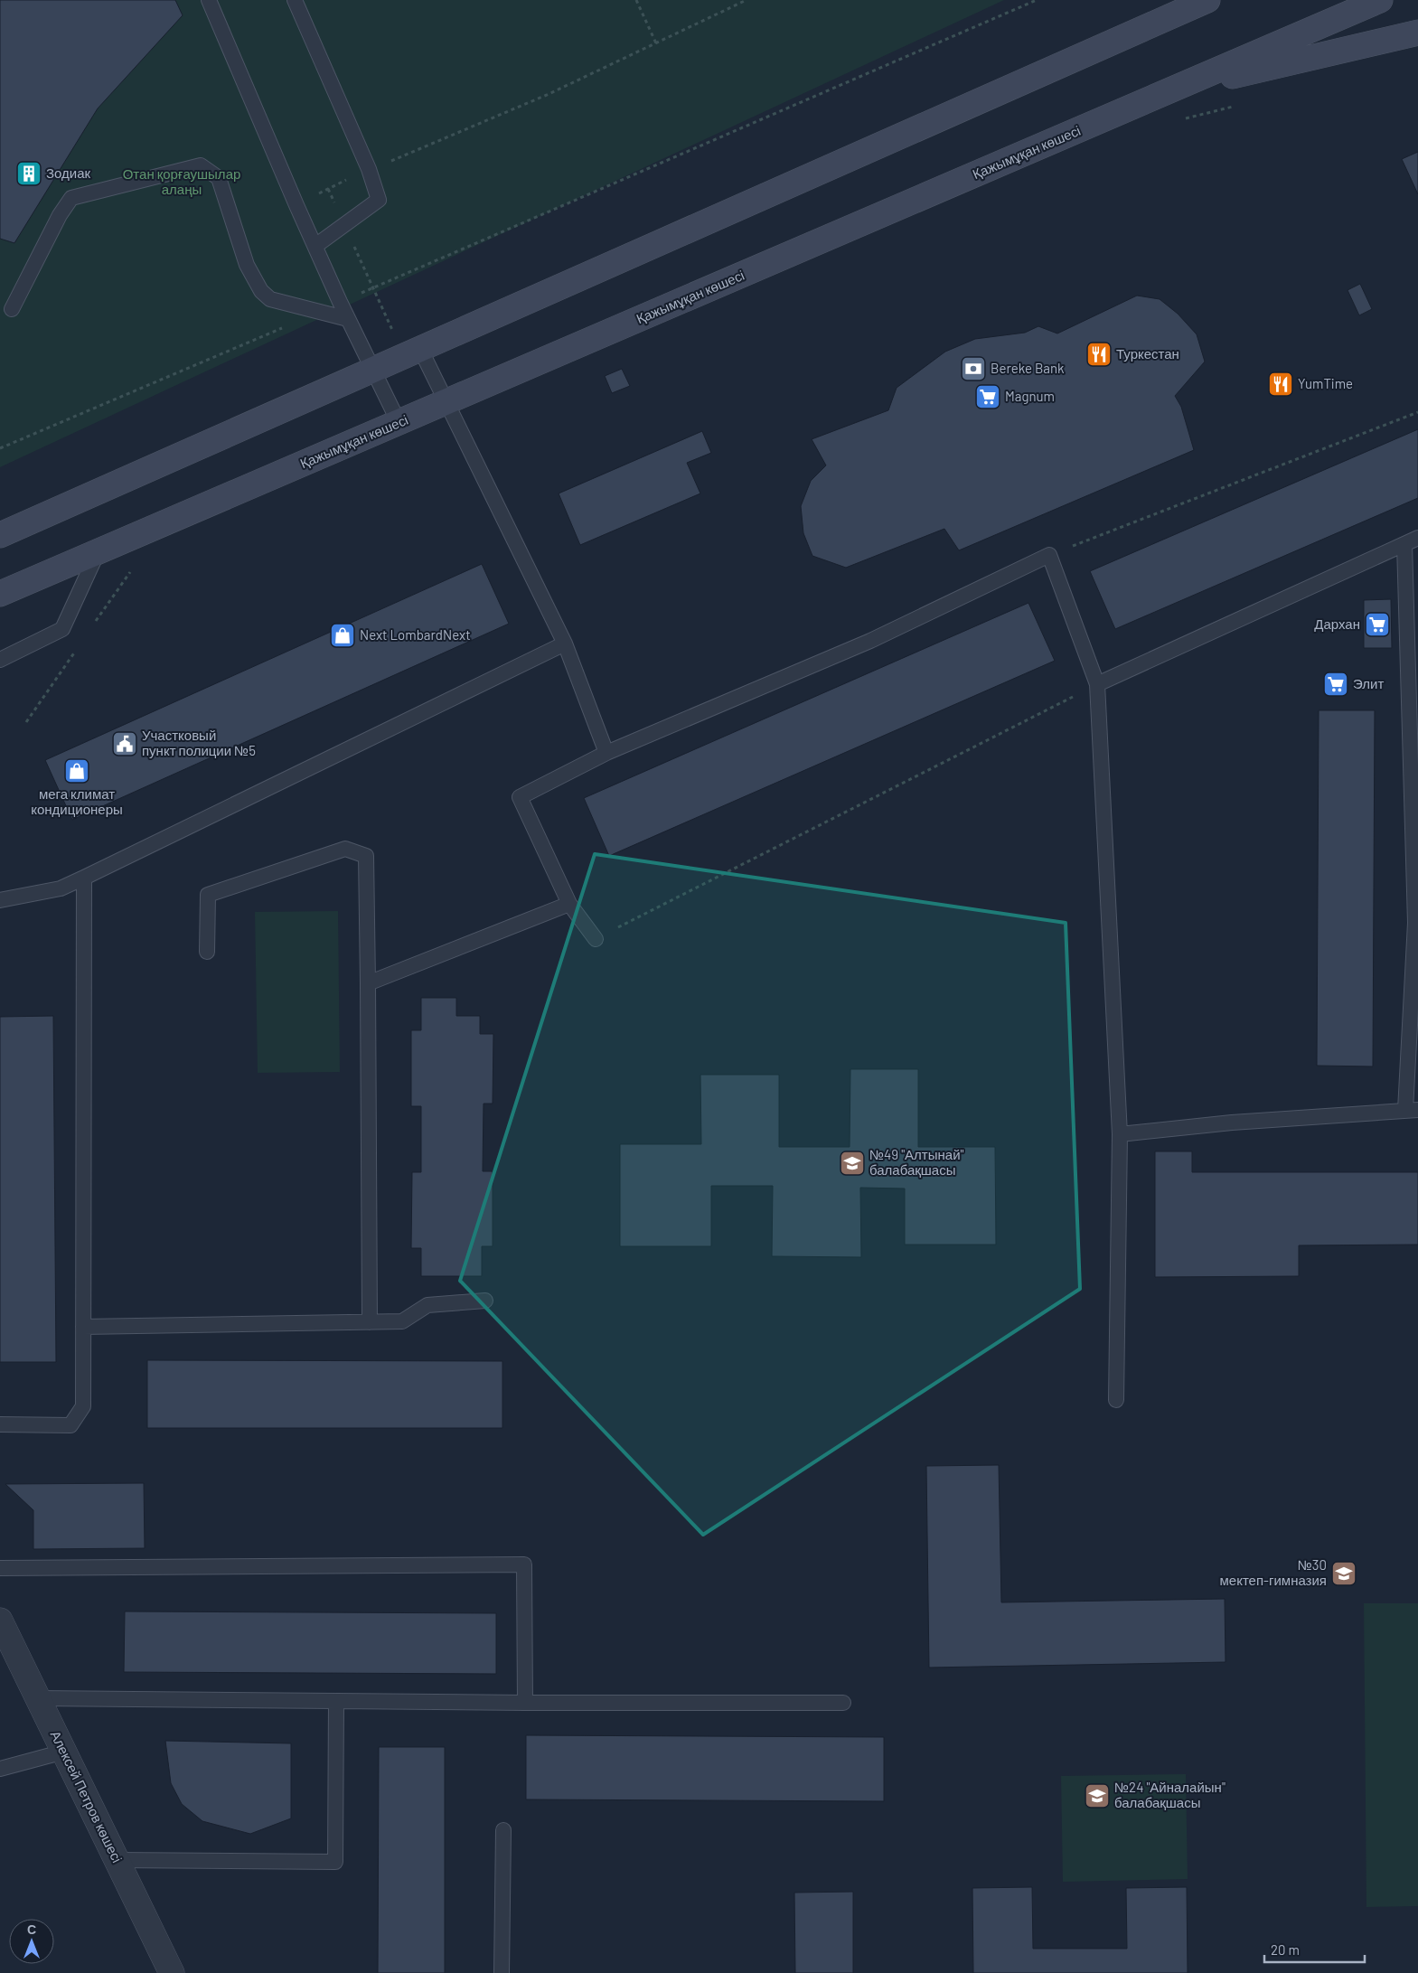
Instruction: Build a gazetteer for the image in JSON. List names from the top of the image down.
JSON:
{
  "streets": {
    "main road": ["Қажымұқан көшесі"],
    "street": ["Алексей Петров көшесі"]
  },
  "parks": ["Отан қорғаушылар алаңы"],
  "places": {
    "building": ["Зодиак"],
    "restaurant": ["Туркестан", "YumTime"],
    "bank": ["Bereke Bank"],
    "supermarket": ["Magnum", "Дархан", "Элит"],
    "shop": ["Next LombardNext", "мега климат кондиционеры"],
    "public building": ["Участковый пункт полиции №5"],
    "school or university": ["№49 \"Алтынай\" балабақшасы", "№30 мектеп-гимназия", "№24 \"Айналайын\" балабақшасы"]
  },
  "scale_bar": "20 m",
  "north": "top"
}
